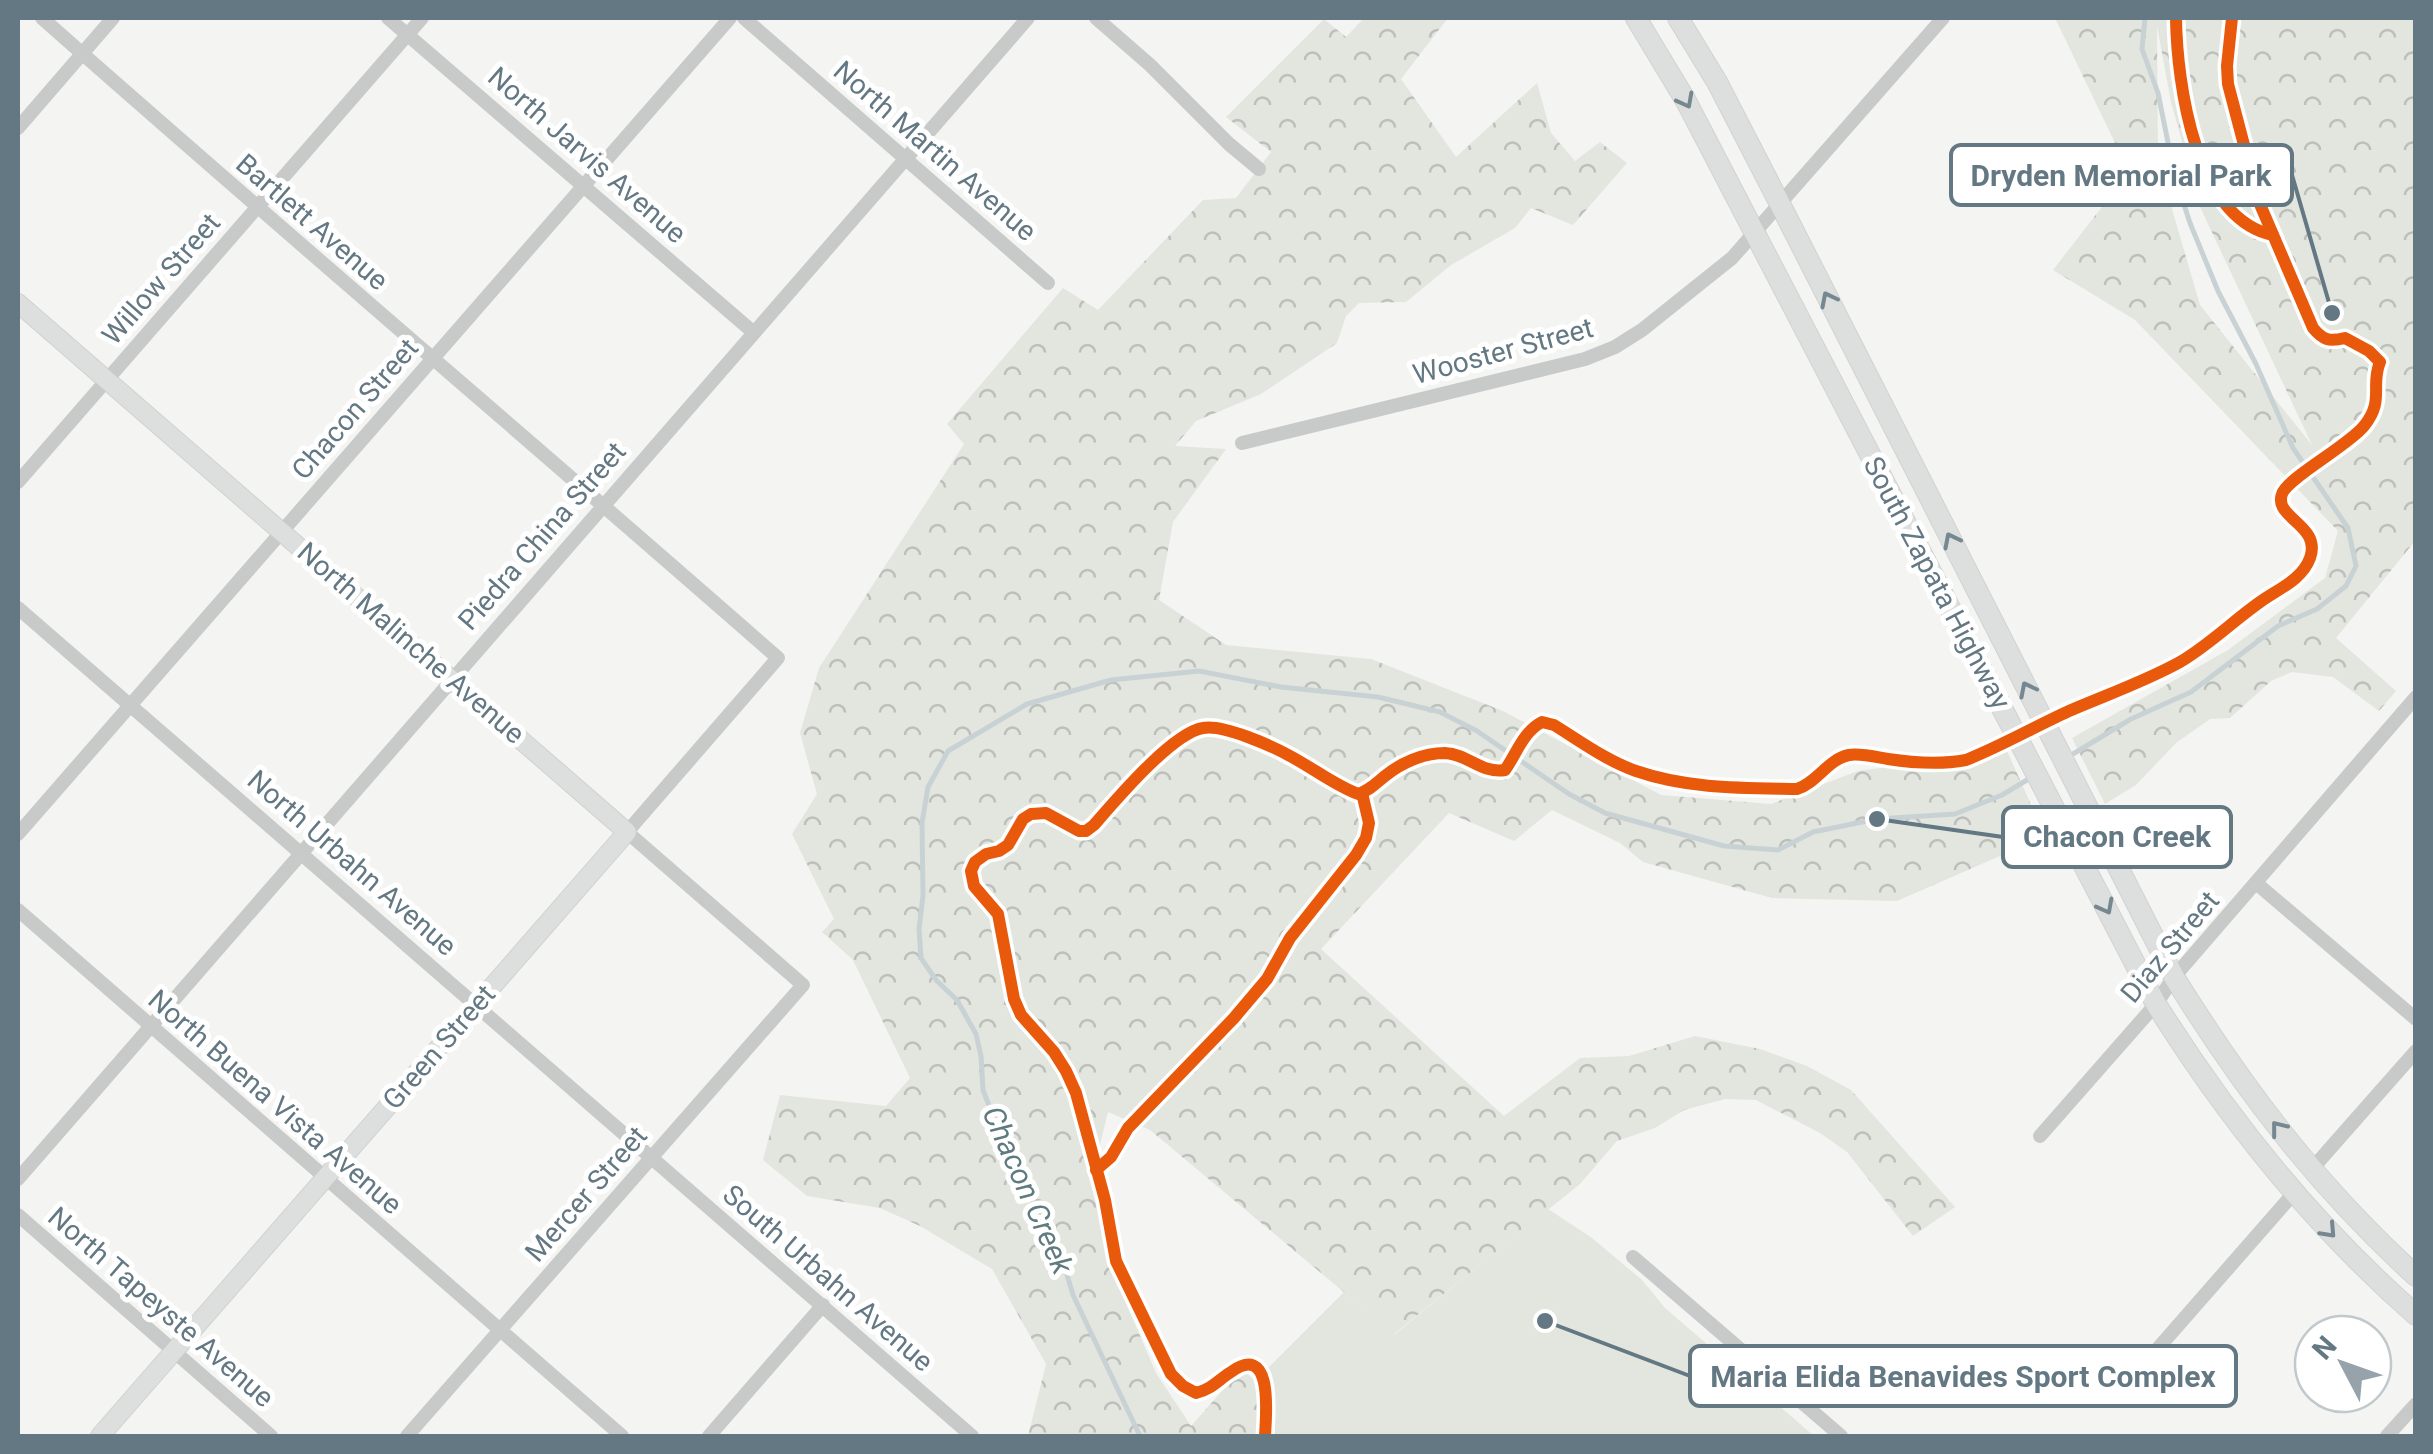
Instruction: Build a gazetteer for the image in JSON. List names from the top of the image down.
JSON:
{
  "streets": {
    "main road": ["South Zapata Highway"],
    "street": [
      "North Martin Avenue",
      "North Jarvis Avenue",
      "Bartlett Avenue",
      "Willow Street",
      "Wooster Street",
      "Chacon Street",
      "Piedra China Street",
      "North Malinche Avenue",
      "North Urbahn Avenue",
      "Diaz Street",
      "Green Street",
      "North Buena Vista Avenue",
      "Mercer Street",
      "South Urbahn Avenue",
      "North Tapeyste Avenue"
    ]
  },
  "crossings": [
    ["North Martin Avenue", "Piedra China Street"],
    ["North Jarvis Avenue", "Willow Street"],
    ["North Jarvis Avenue", "Chacon Street"],
    ["North Jarvis Avenue", "Piedra China Street"],
    ["Bartlett Avenue", "Willow Street"],
    ["Bartlett Avenue", "Chacon Street"],
    ["Bartlett Avenue", "Piedra China Street"],
    ["Bartlett Avenue", "Green Street"],
    ["Willow Street", "North Malinche Avenue"],
    ["Wooster Street", "South Zapata Highway"],
    ["Chacon Street", "North Malinche Avenue"],
    ["Chacon Street", "North Urbahn Avenue"],
    ["Piedra China Street", "North Malinche Avenue"],
    ["Piedra China Street", "North Urbahn Avenue"],
    ["Piedra China Street", "North Buena Vista Avenue"],
    ["South Zapata Highway", "Diaz Street"],
    ["North Malinche Avenue", "Green Street"],
    ["North Malinche Avenue", "Mercer Street"],
    ["North Urbahn Avenue", "Green Street"],
    ["North Urbahn Avenue", "Mercer Street"],
    ["North Urbahn Avenue", "South Urbahn Avenue"],
    ["Green Street", "North Buena Vista Avenue"],
    ["Green Street", "North Tapeyste Avenue"],
    ["North Buena Vista Avenue", "Mercer Street"],
    ["Mercer Street", "South Urbahn Avenue"]
  ],
  "water": ["Chacon Creek"],
  "places": ["Dryden Memorial Park", "Chacon Creek", "Maria Elida Benavides Sport Complex"],
  "north": "top left"
}
